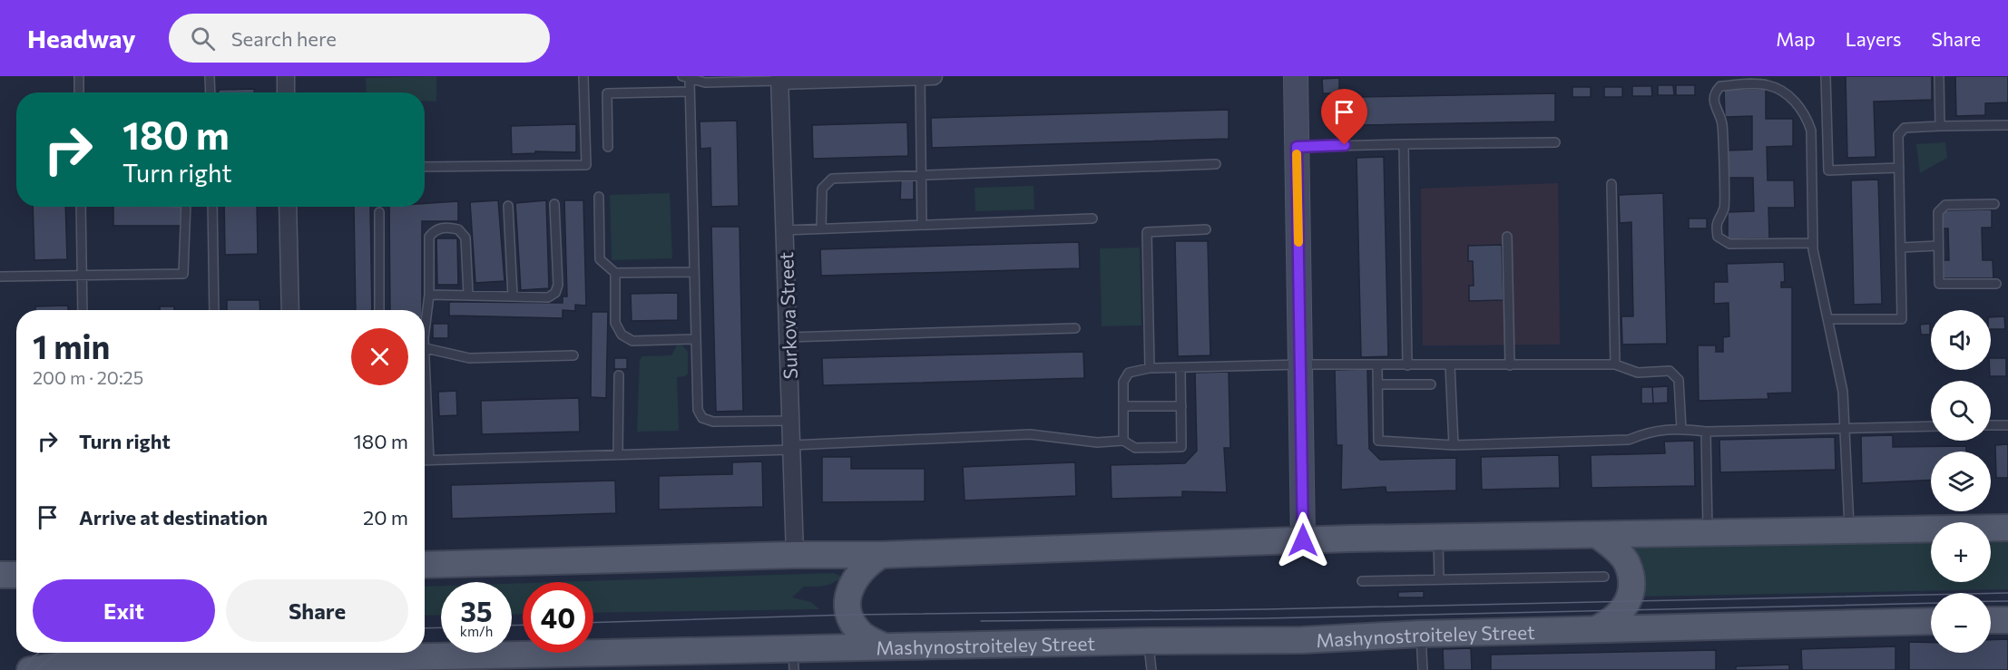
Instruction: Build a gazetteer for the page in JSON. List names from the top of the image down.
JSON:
{
  "streets": {
    "main road": ["Mashynostroiteley Street"],
    "street": ["Surkova Street"]
  },
  "page": {
    "header": "Headway",
    "search": "Search here",
    "nav": ["Map", "Layers", "Share"],
    "turn": ["180 m", "Turn right"],
    "map_buttons": ["+", "−"],
    "heading": ["1 min", "200 m · 20:25"],
    "list": [
      {
        "name": "Turn right",
        "value": "180 m"
      },
      {
        "name": "Arrive at destination",
        "value": "20 m"
      }
    ],
    "buttons": ["Exit", "Share"],
    "speed": "35 km/h",
    "limit": "40"
  }
}
